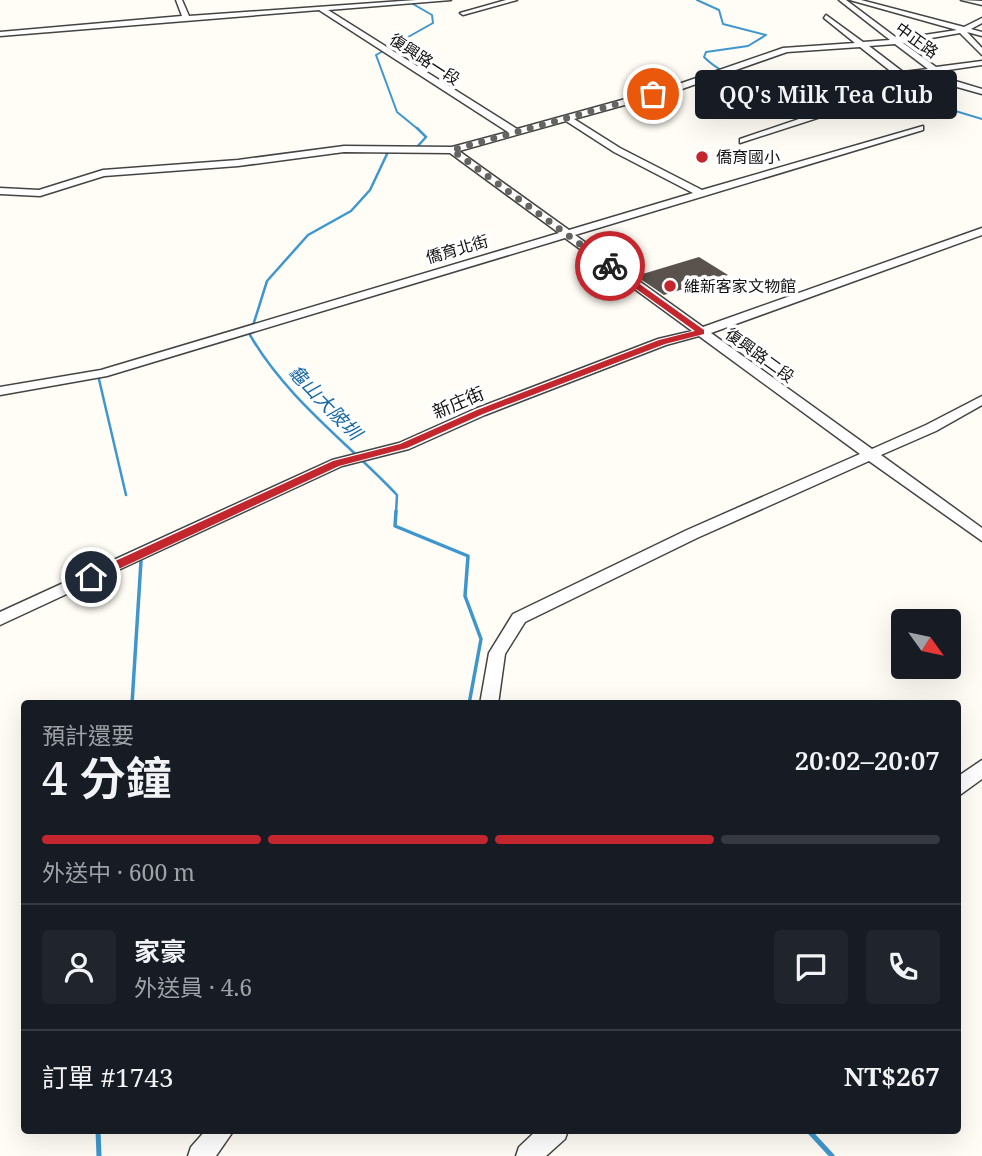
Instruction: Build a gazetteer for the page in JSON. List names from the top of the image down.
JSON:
{
  "streets": {
    "street": [
      "中正路",
      "復興路一段",
      "僑育北街",
      "復興路二段",
      "新庄街"
    ]
  },
  "crossings": [
    ["僑育北街", "復興路二段"],
    ["復興路二段", "新庄街"]
  ],
  "water": ["龜山大陂圳"],
  "places": ["QQ's Milk Tea Club", "僑育國小", "維新客家文物館"],
  "north": "bottom right",
  "page": {
    "bubble": "QQ's Milk Tea Club",
    "heading": ["4 分鐘", "預計還要", "20:02–20:07"],
    "panel": [
      "家豪",
      "外送員 · 4.6",
      "訂單 #1743",
      "NT$267"
    ],
    "bar": "外送中 · 600 m"
  }
}
